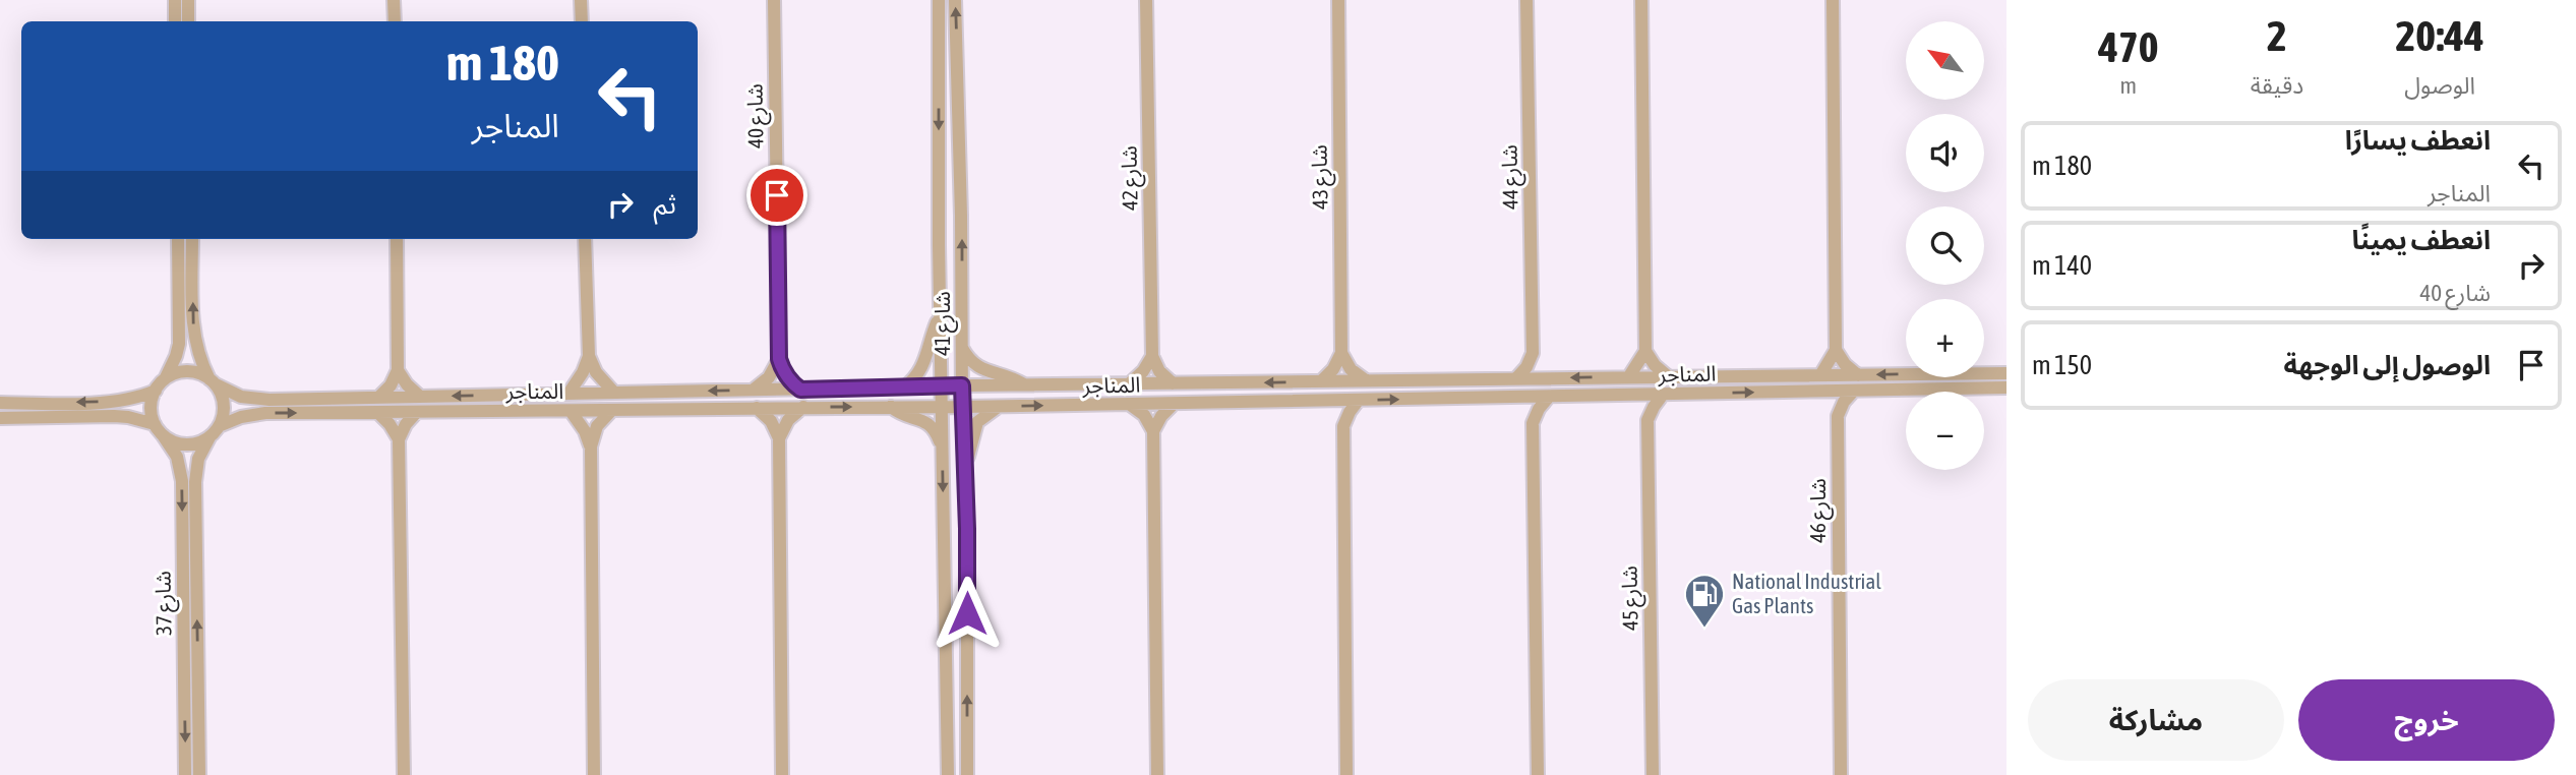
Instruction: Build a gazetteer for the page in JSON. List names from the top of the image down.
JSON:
{
  "streets": {
    "street": [
      "شارع 40",
      "شارع 43",
      "شارع 44",
      "شارع 42",
      "شارع 41",
      "المناجر",
      "شارع 46",
      "شارع 45",
      "شارع 37"
    ]
  },
  "crossings": [
    ["شارع 41", "المناجر"],
    ["المناجر", "شارع 37"]
  ],
  "places": {
    "fuel station": ["National Industrial Gas Plants"]
  },
  "north": "top left",
  "page": {
    "eta": [
      "20:44",
      "الوصول",
      "2",
      "دقيقة",
      "470",
      "m"
    ],
    "map_buttons": ["+", "−"],
    "turn": ["180 m", "المناجر"],
    "list": [
      {
        "name": "انعطف يسارًا",
        "note": "المناجر",
        "value": "180 m"
      },
      {
        "name": "انعطف يمينًا",
        "note": "شارع 40",
        "value": "140 m"
      },
      {
        "name": "الوصول إلى الوجهة",
        "value": "150 m"
      }
    ],
    "then": "ثم",
    "buttons": ["خروج", "مشاركة"]
  }
}
